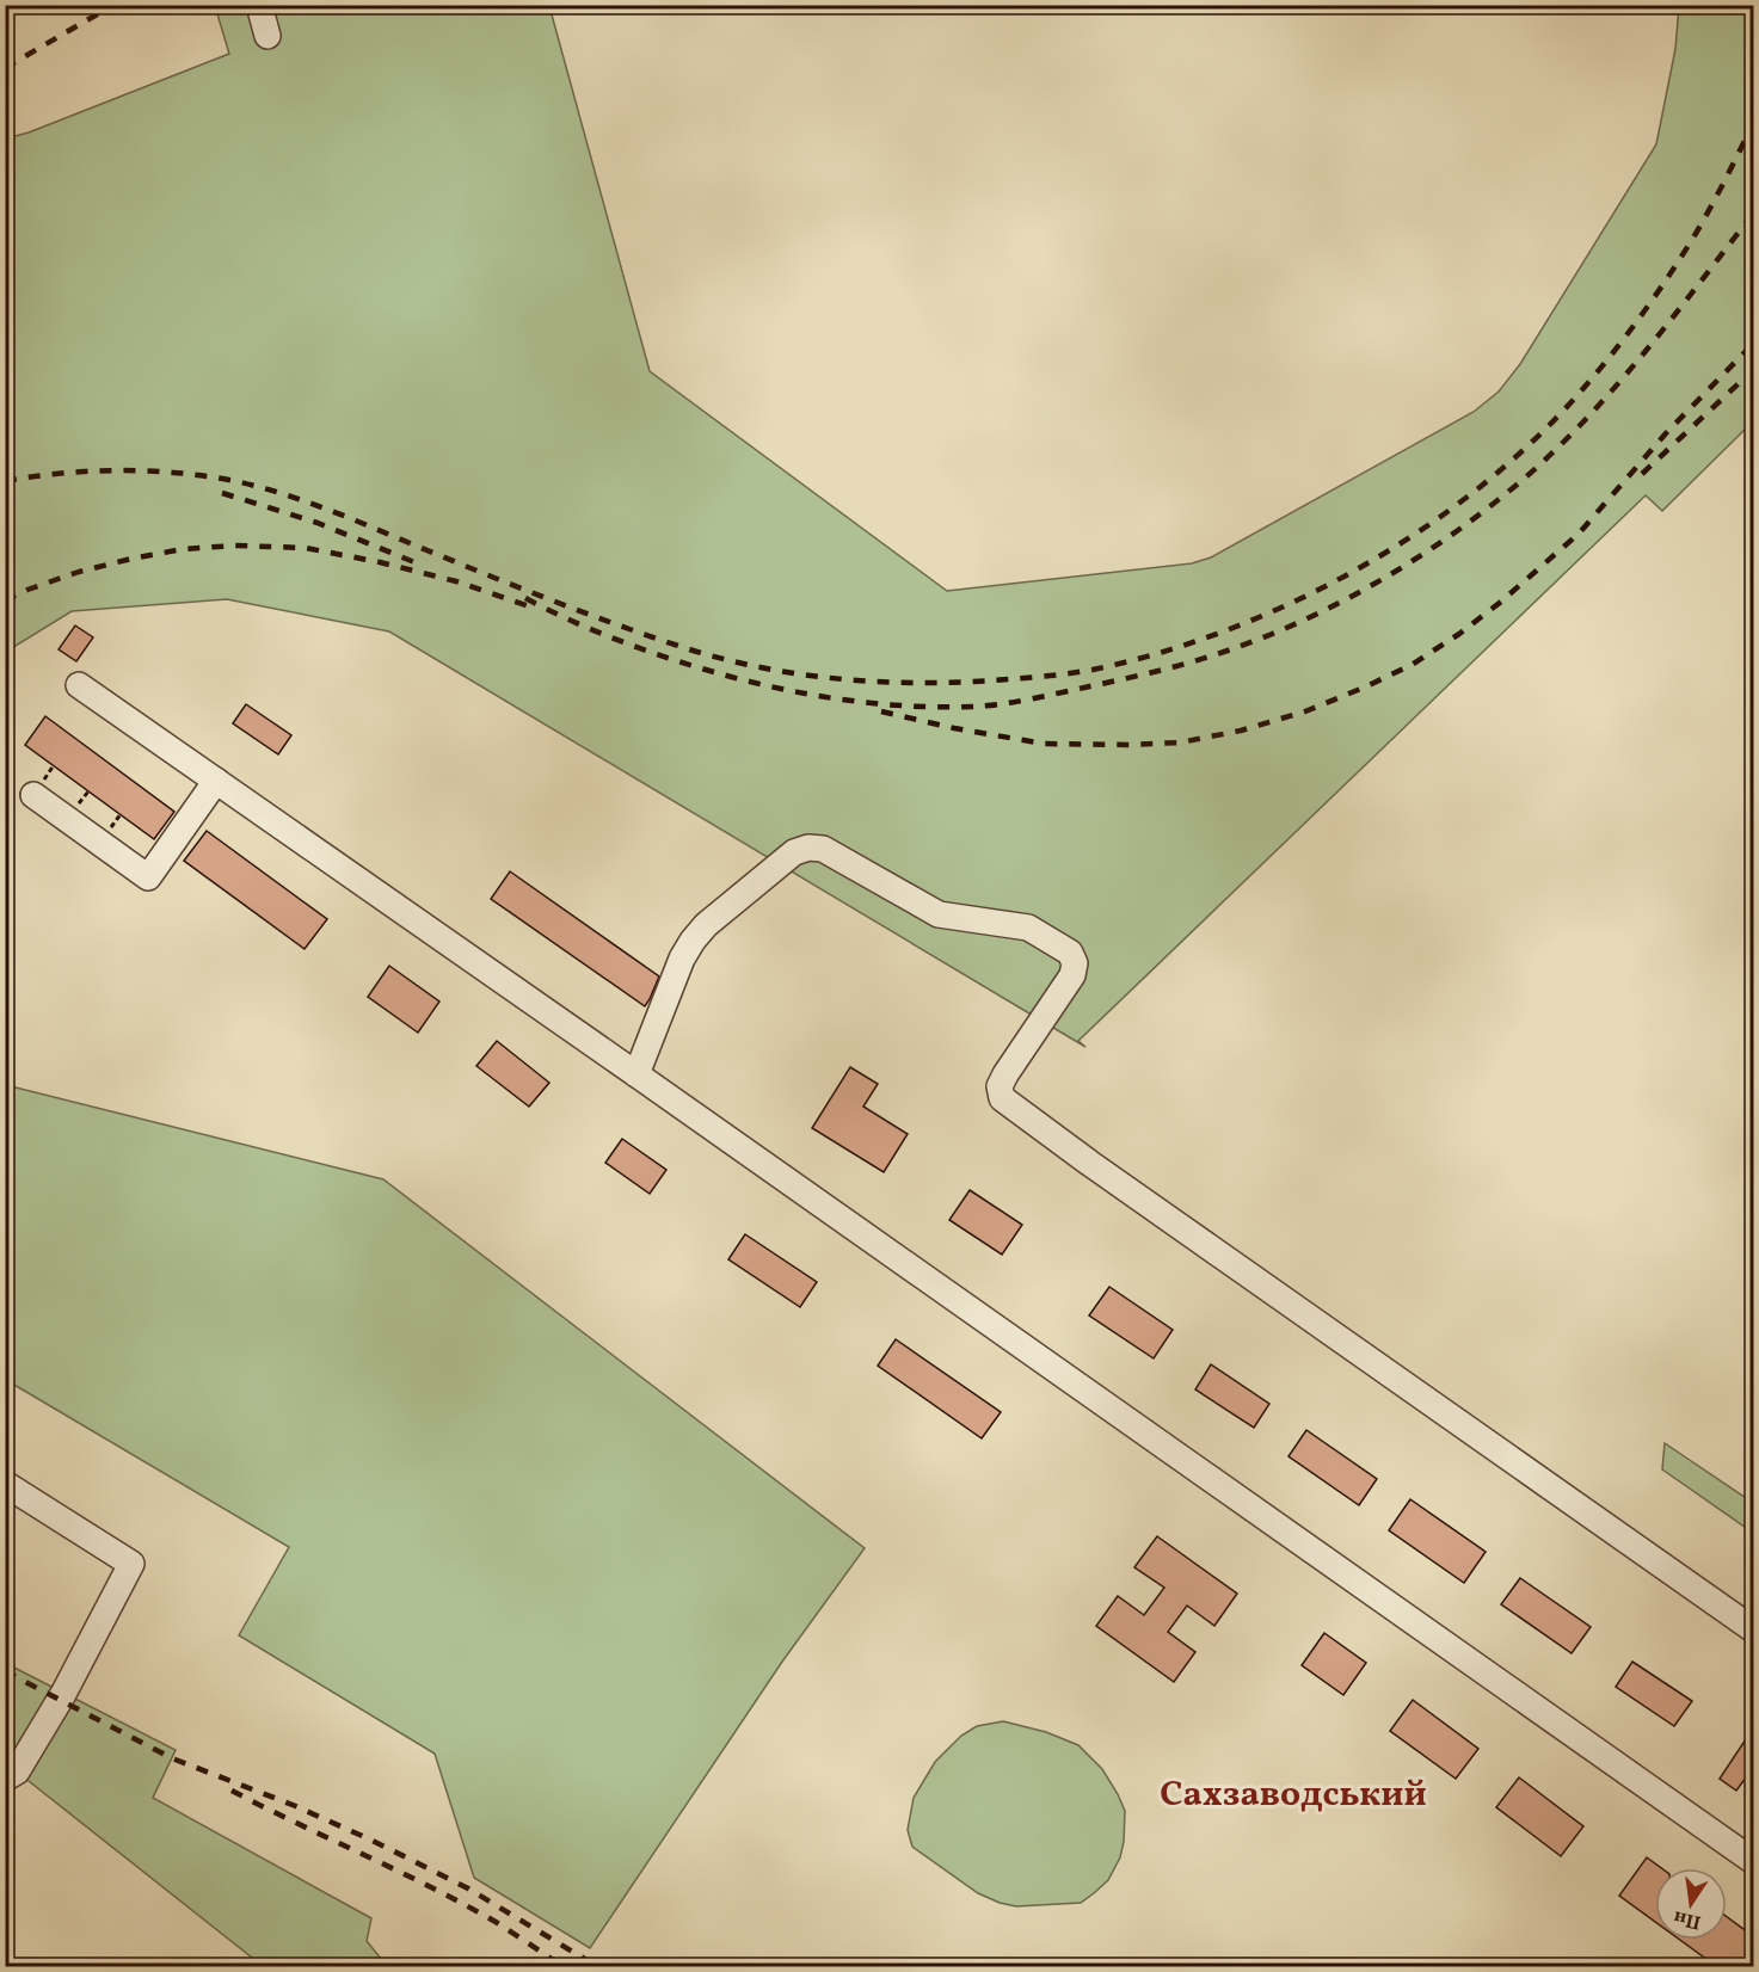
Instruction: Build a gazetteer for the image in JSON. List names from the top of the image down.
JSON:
{
  "districts": ["Сахзаводський"],
  "north": "bottom"
}
